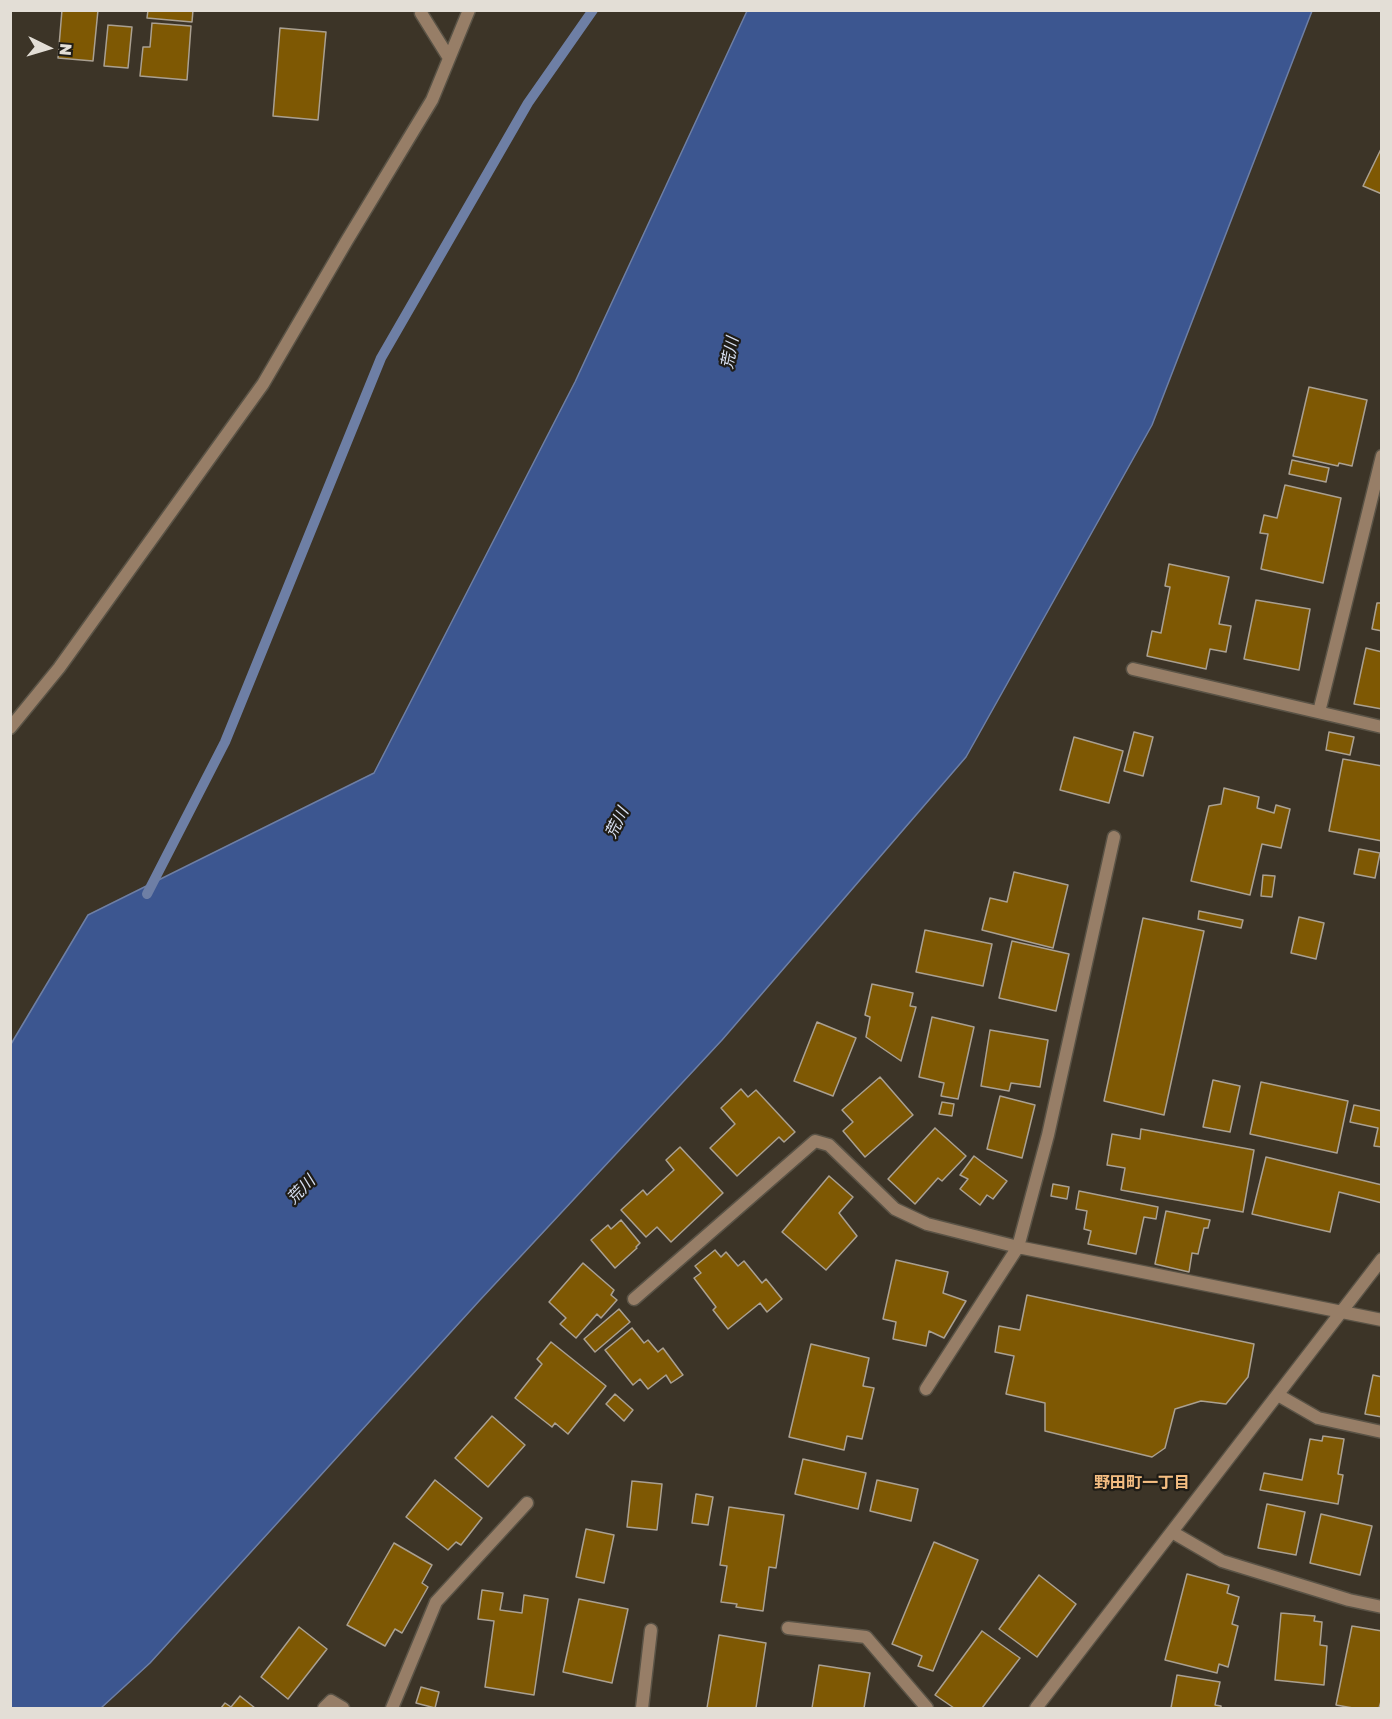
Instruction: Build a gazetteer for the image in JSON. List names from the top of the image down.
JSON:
{
  "districts": ["野田町一丁目"],
  "water": ["荒川"],
  "north": "right"
}
